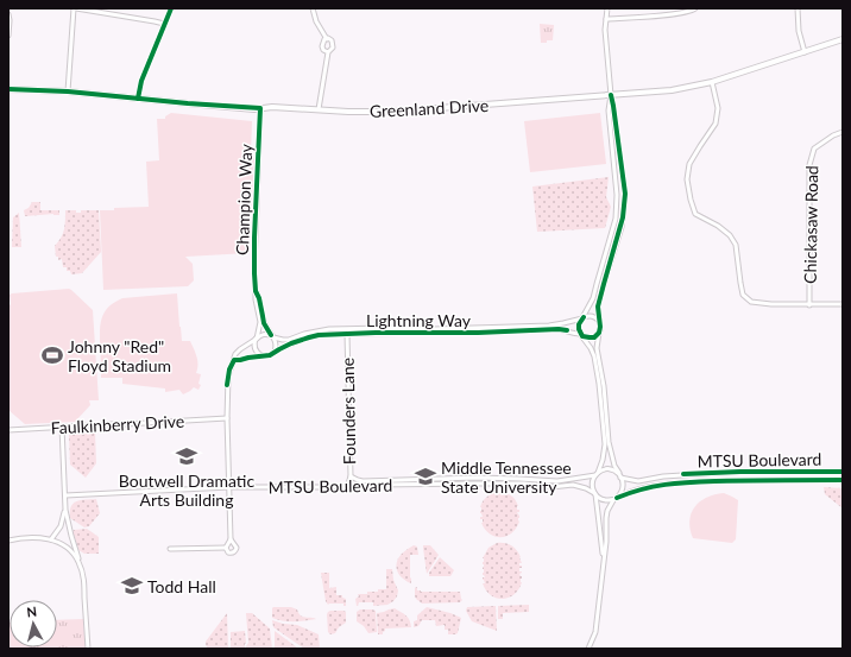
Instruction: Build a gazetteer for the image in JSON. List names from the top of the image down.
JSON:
{
  "streets": {
    "street": [
      "Greenland Drive",
      "Champion Way",
      "Chickasaw Road",
      "Lightning Way",
      "Founders Lane",
      "Faulkinberry Drive",
      "MTSU Boulevard"
    ]
  },
  "crossings": [
    ["Greenland Drive", "Champion Way"],
    ["Champion Way", "Lightning Way"],
    ["Lightning Way", "Founders Lane"],
    ["Founders Lane", "MTSU Boulevard"]
  ],
  "places": {
    "sports": ["Johnny \"Red\" Floyd Stadium"],
    "school or university": ["Boutwell Dramatic Arts Building", "Middle Tennessee State University", "Todd Hall"]
  },
  "north": "top"
}
